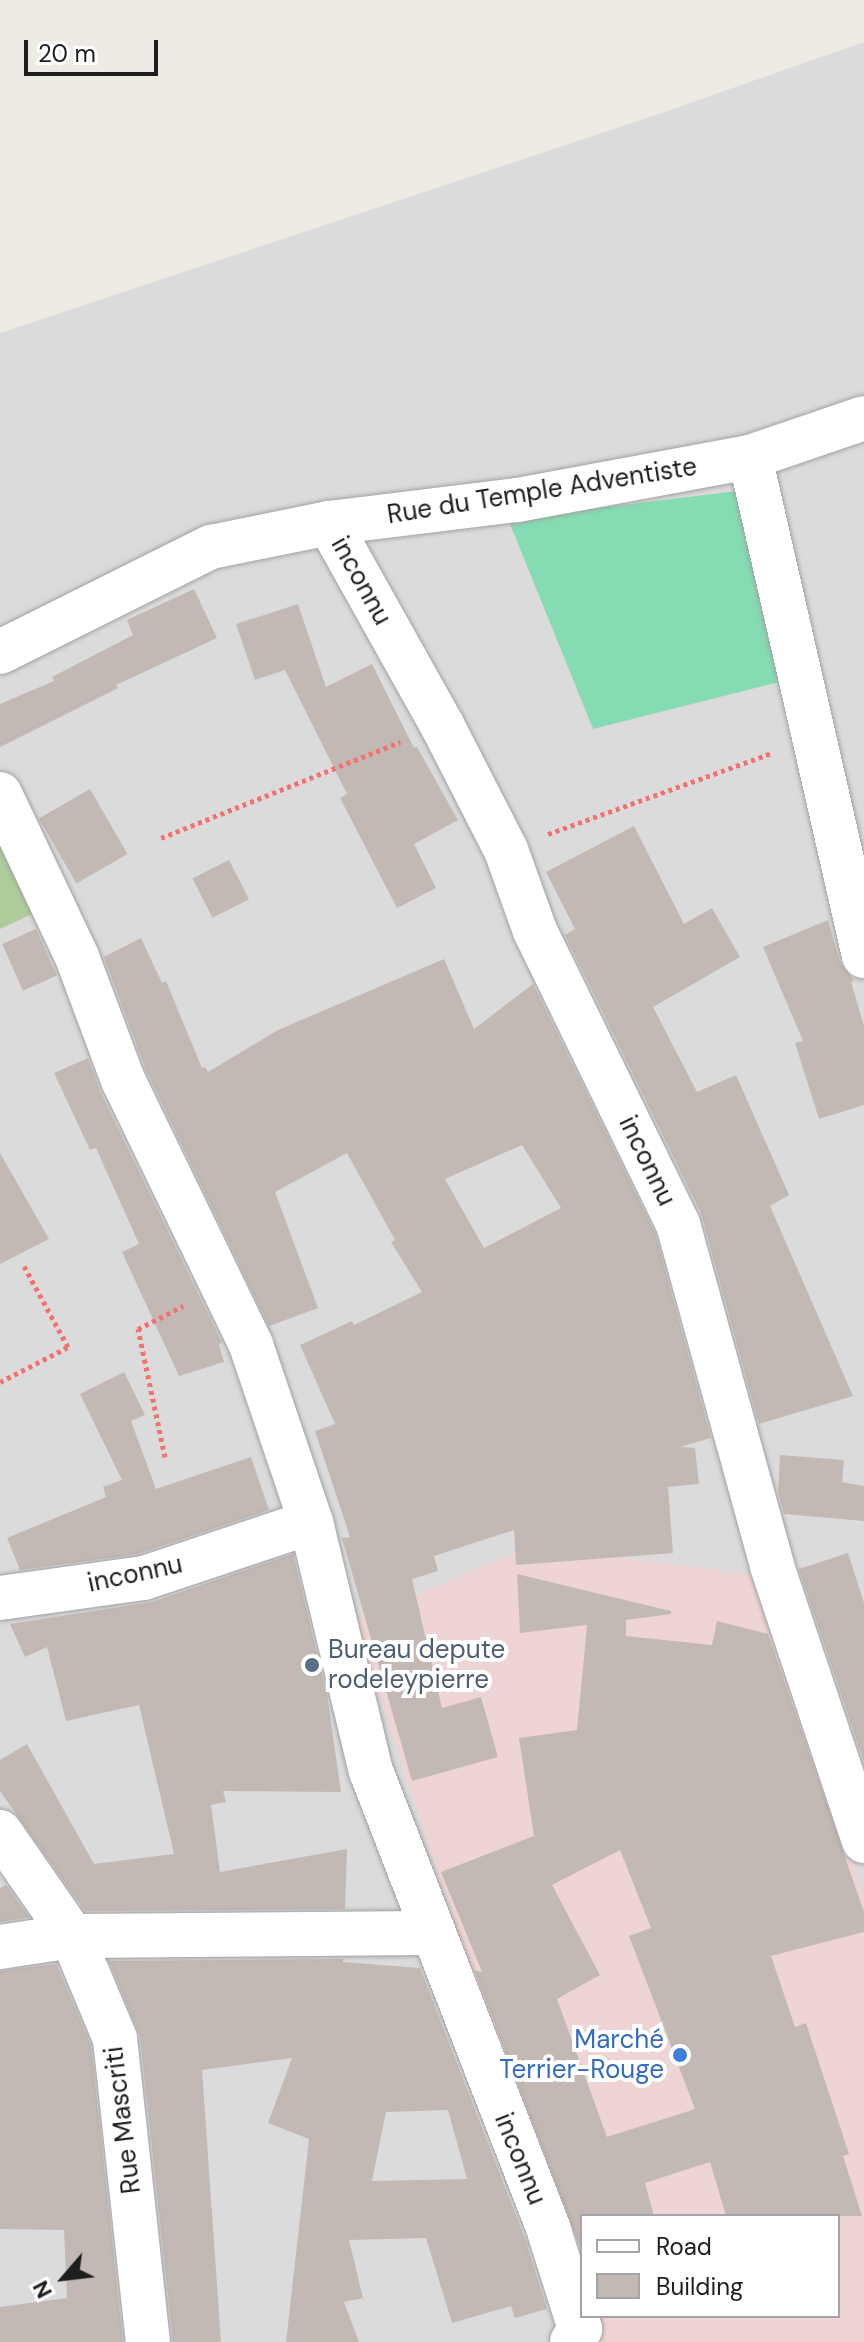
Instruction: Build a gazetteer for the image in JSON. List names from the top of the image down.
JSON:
{
  "streets": {
    "street": ["Rue du Temple Adventiste", "inconnu", "Rue Mascriti"]
  },
  "crossings": [
    ["Rue du Temple Adventiste", "inconnu"]
  ],
  "places": ["Bureau depute rodeleypierre", "Marché Terrier-Rouge"],
  "legend": ["Road", "Building"],
  "scale_bar": "20 m",
  "north": "bottom left"
}
